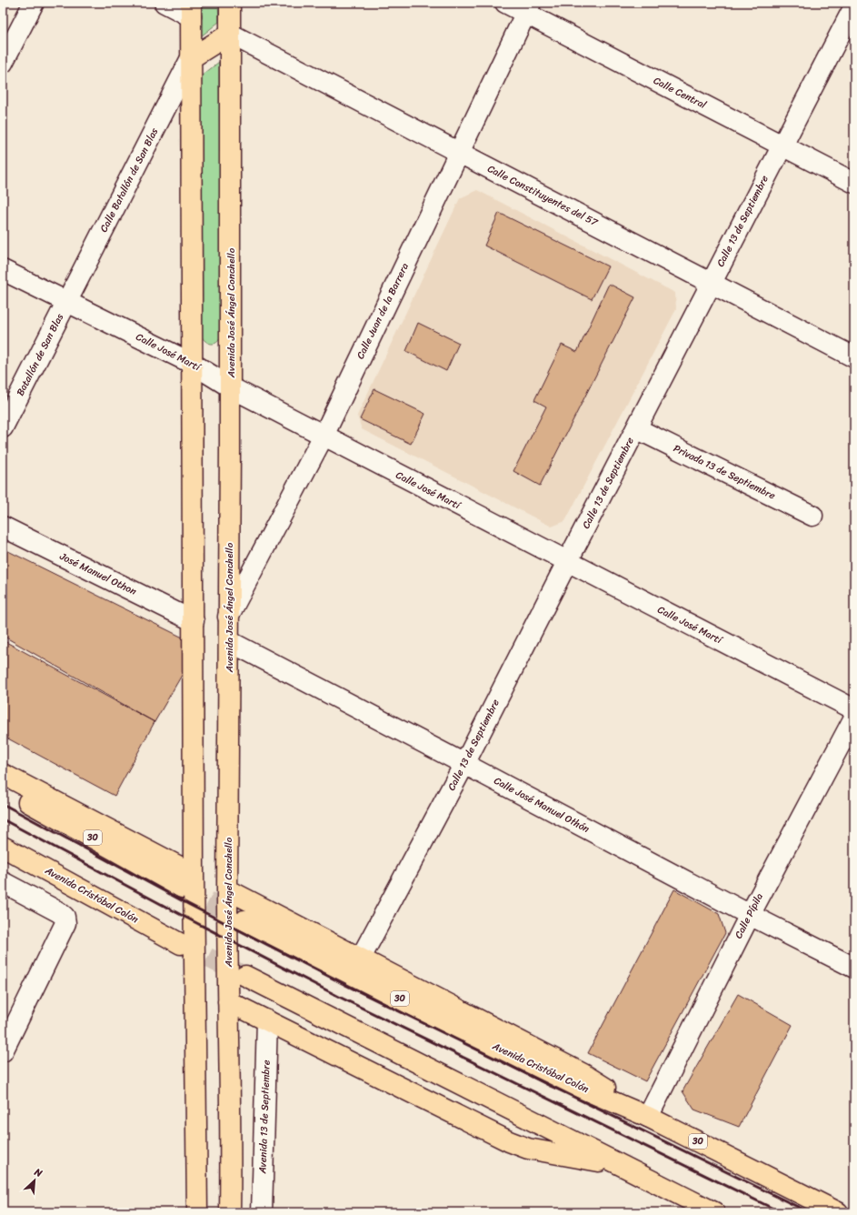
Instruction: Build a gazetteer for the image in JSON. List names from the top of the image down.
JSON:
{
  "streets": {
    "main road": ["Avenida José Ángel Conchello", "30", "Avenida Cristóbal Colón"],
    "street": [
      "Calle Central",
      "Calle Batallón de San Blas",
      "Calle Constituyentes del 57",
      "Calle 13 de Septiembre",
      "Calle Juan de la Barrera",
      "Calle José Martí",
      "Batallón de San Blas",
      "Privada 13 de Septiembre",
      "José Manuel Othon",
      "Calle José Manuel Othón",
      "Calle Pípila",
      "Avenida 13 de Septiembre"
    ]
  },
  "crossings": [
    ["Calle Central", "Calle 13 de Septiembre"],
    ["Calle Central", "Calle Juan de la Barrera"],
    ["Calle Batallón de San Blas", "Calle José Martí"],
    ["Calle Batallón de San Blas", "Batallón de San Blas"],
    ["Calle Constituyentes del 57", "Calle 13 de Septiembre"],
    ["Calle Constituyentes del 57", "Calle Juan de la Barrera"],
    ["Calle Constituyentes del 57", "Avenida José Ángel Conchello"],
    ["Calle 13 de Septiembre", "Calle José Martí"],
    ["Calle 13 de Septiembre", "Privada 13 de Septiembre"],
    ["Calle 13 de Septiembre", "Calle José Manuel Othón"],
    ["Calle Juan de la Barrera", "Avenida José Ángel Conchello"],
    ["Calle Juan de la Barrera", "Calle José Martí"],
    ["Avenida José Ángel Conchello", "Calle José Martí"],
    ["Avenida José Ángel Conchello", "Calle José Manuel Othón"],
    ["Calle José Martí", "Batallón de San Blas"],
    ["Calle José Manuel Othón", "Calle Pípila"],
    ["Avenida Cristóbal Colón", "Calle Pípila"]
  ],
  "north": "top right"
}
